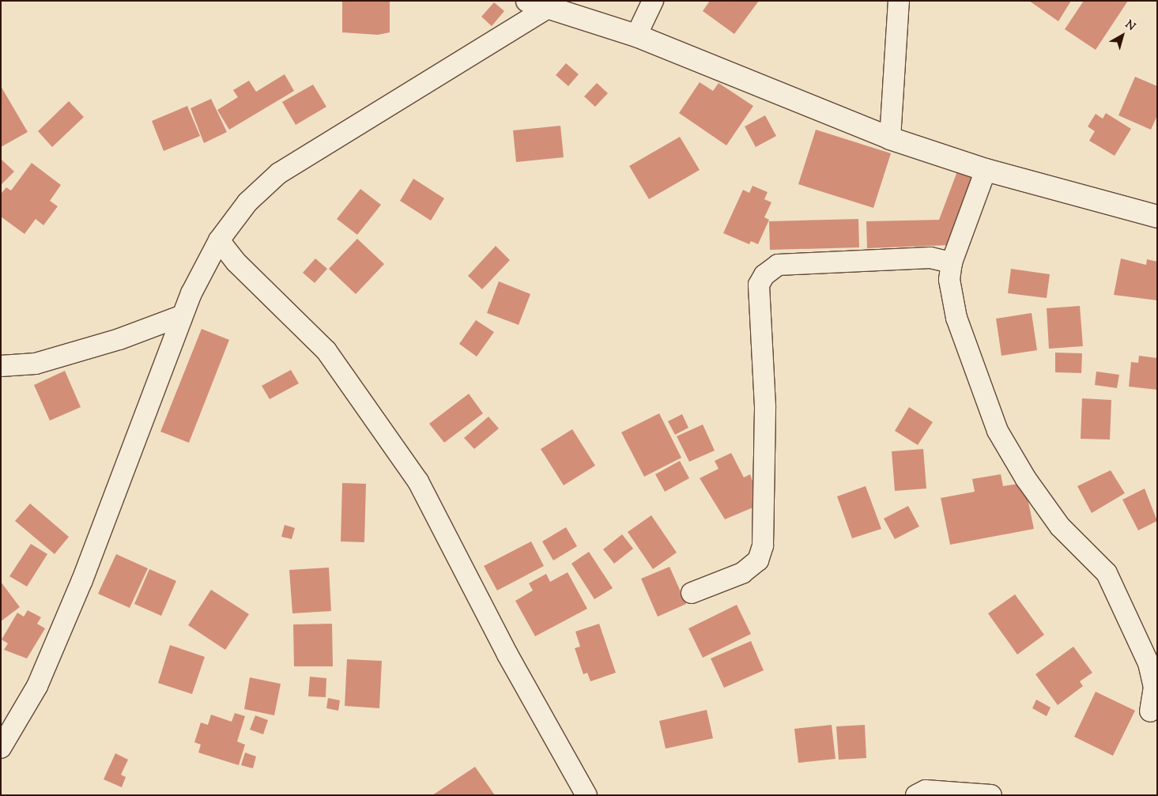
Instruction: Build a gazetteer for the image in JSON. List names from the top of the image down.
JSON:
{
  "north": "top right"
}
